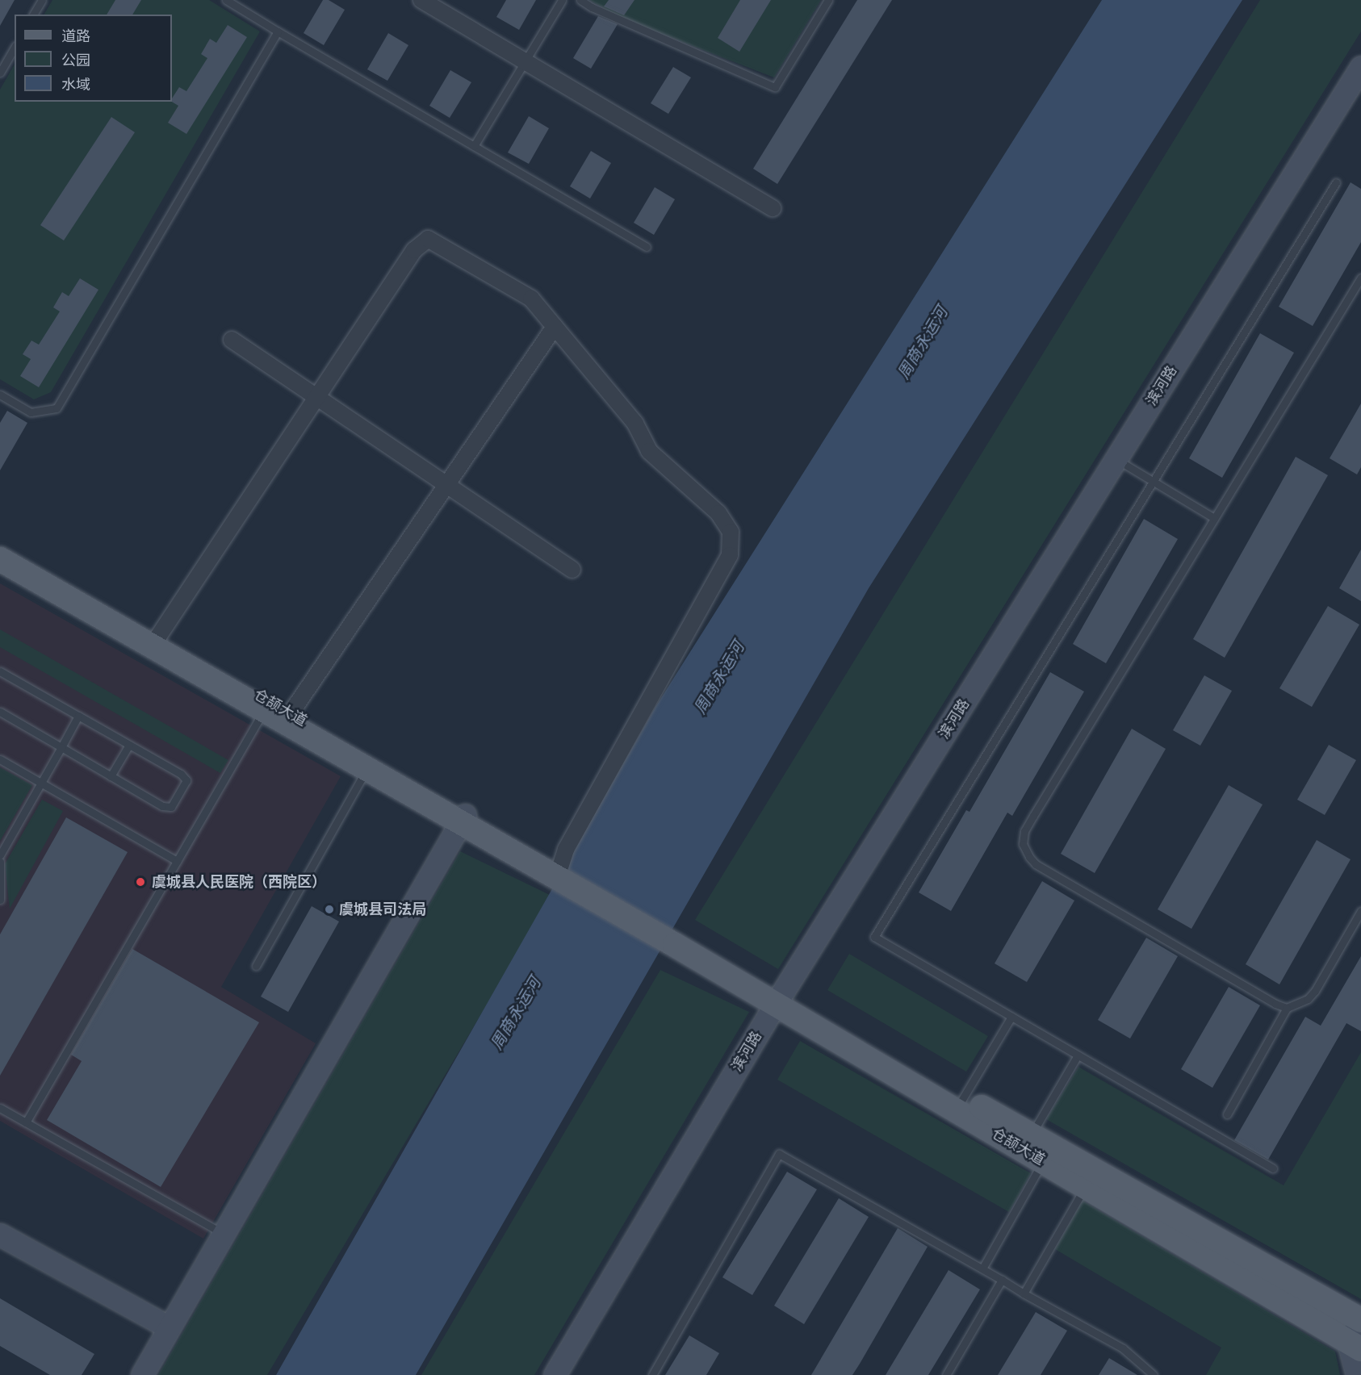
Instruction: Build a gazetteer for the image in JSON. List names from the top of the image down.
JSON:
{
  "streets": {
    "main road": ["仓颉大道"],
    "street": ["滨河路"]
  },
  "crossings": [
    ["滨河路", "仓颉大道"]
  ],
  "water": ["周商永运河"],
  "places": ["虞城县人民医院（西院区）", "虞城县司法局"],
  "legend": ["道路", "公园", "水域"]
}
